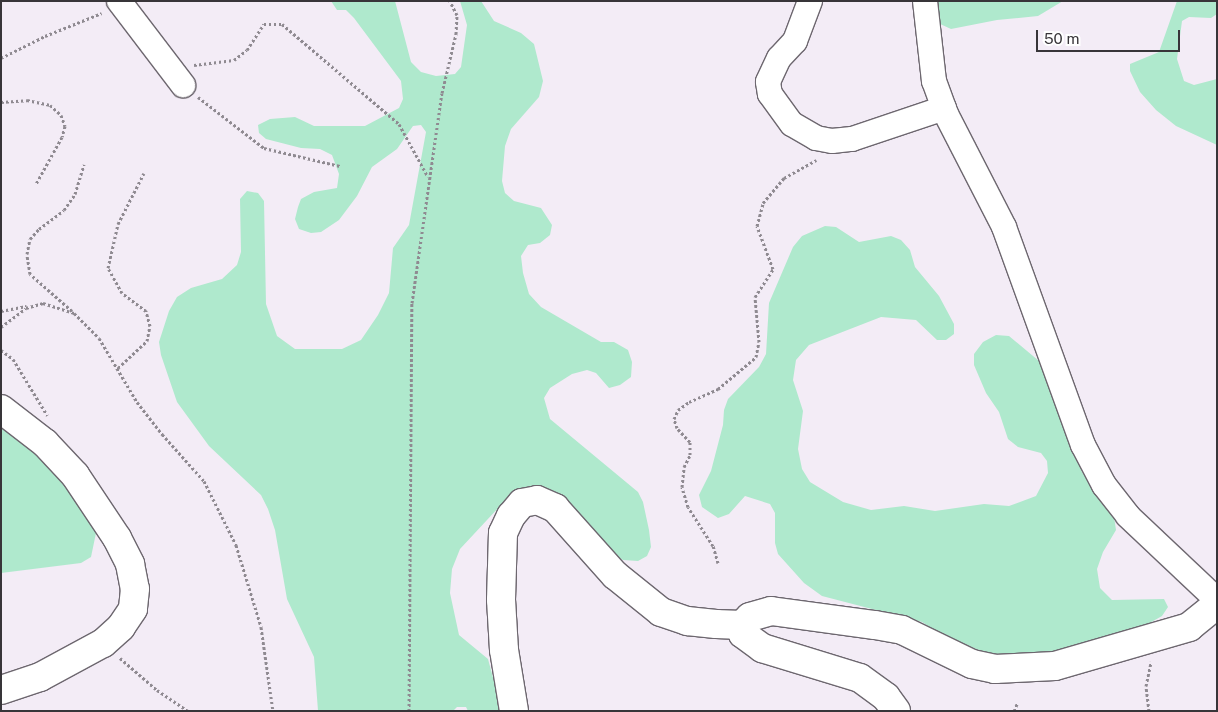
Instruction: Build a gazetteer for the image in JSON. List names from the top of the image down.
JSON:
{
  "scale_bar": "50 m"
}
